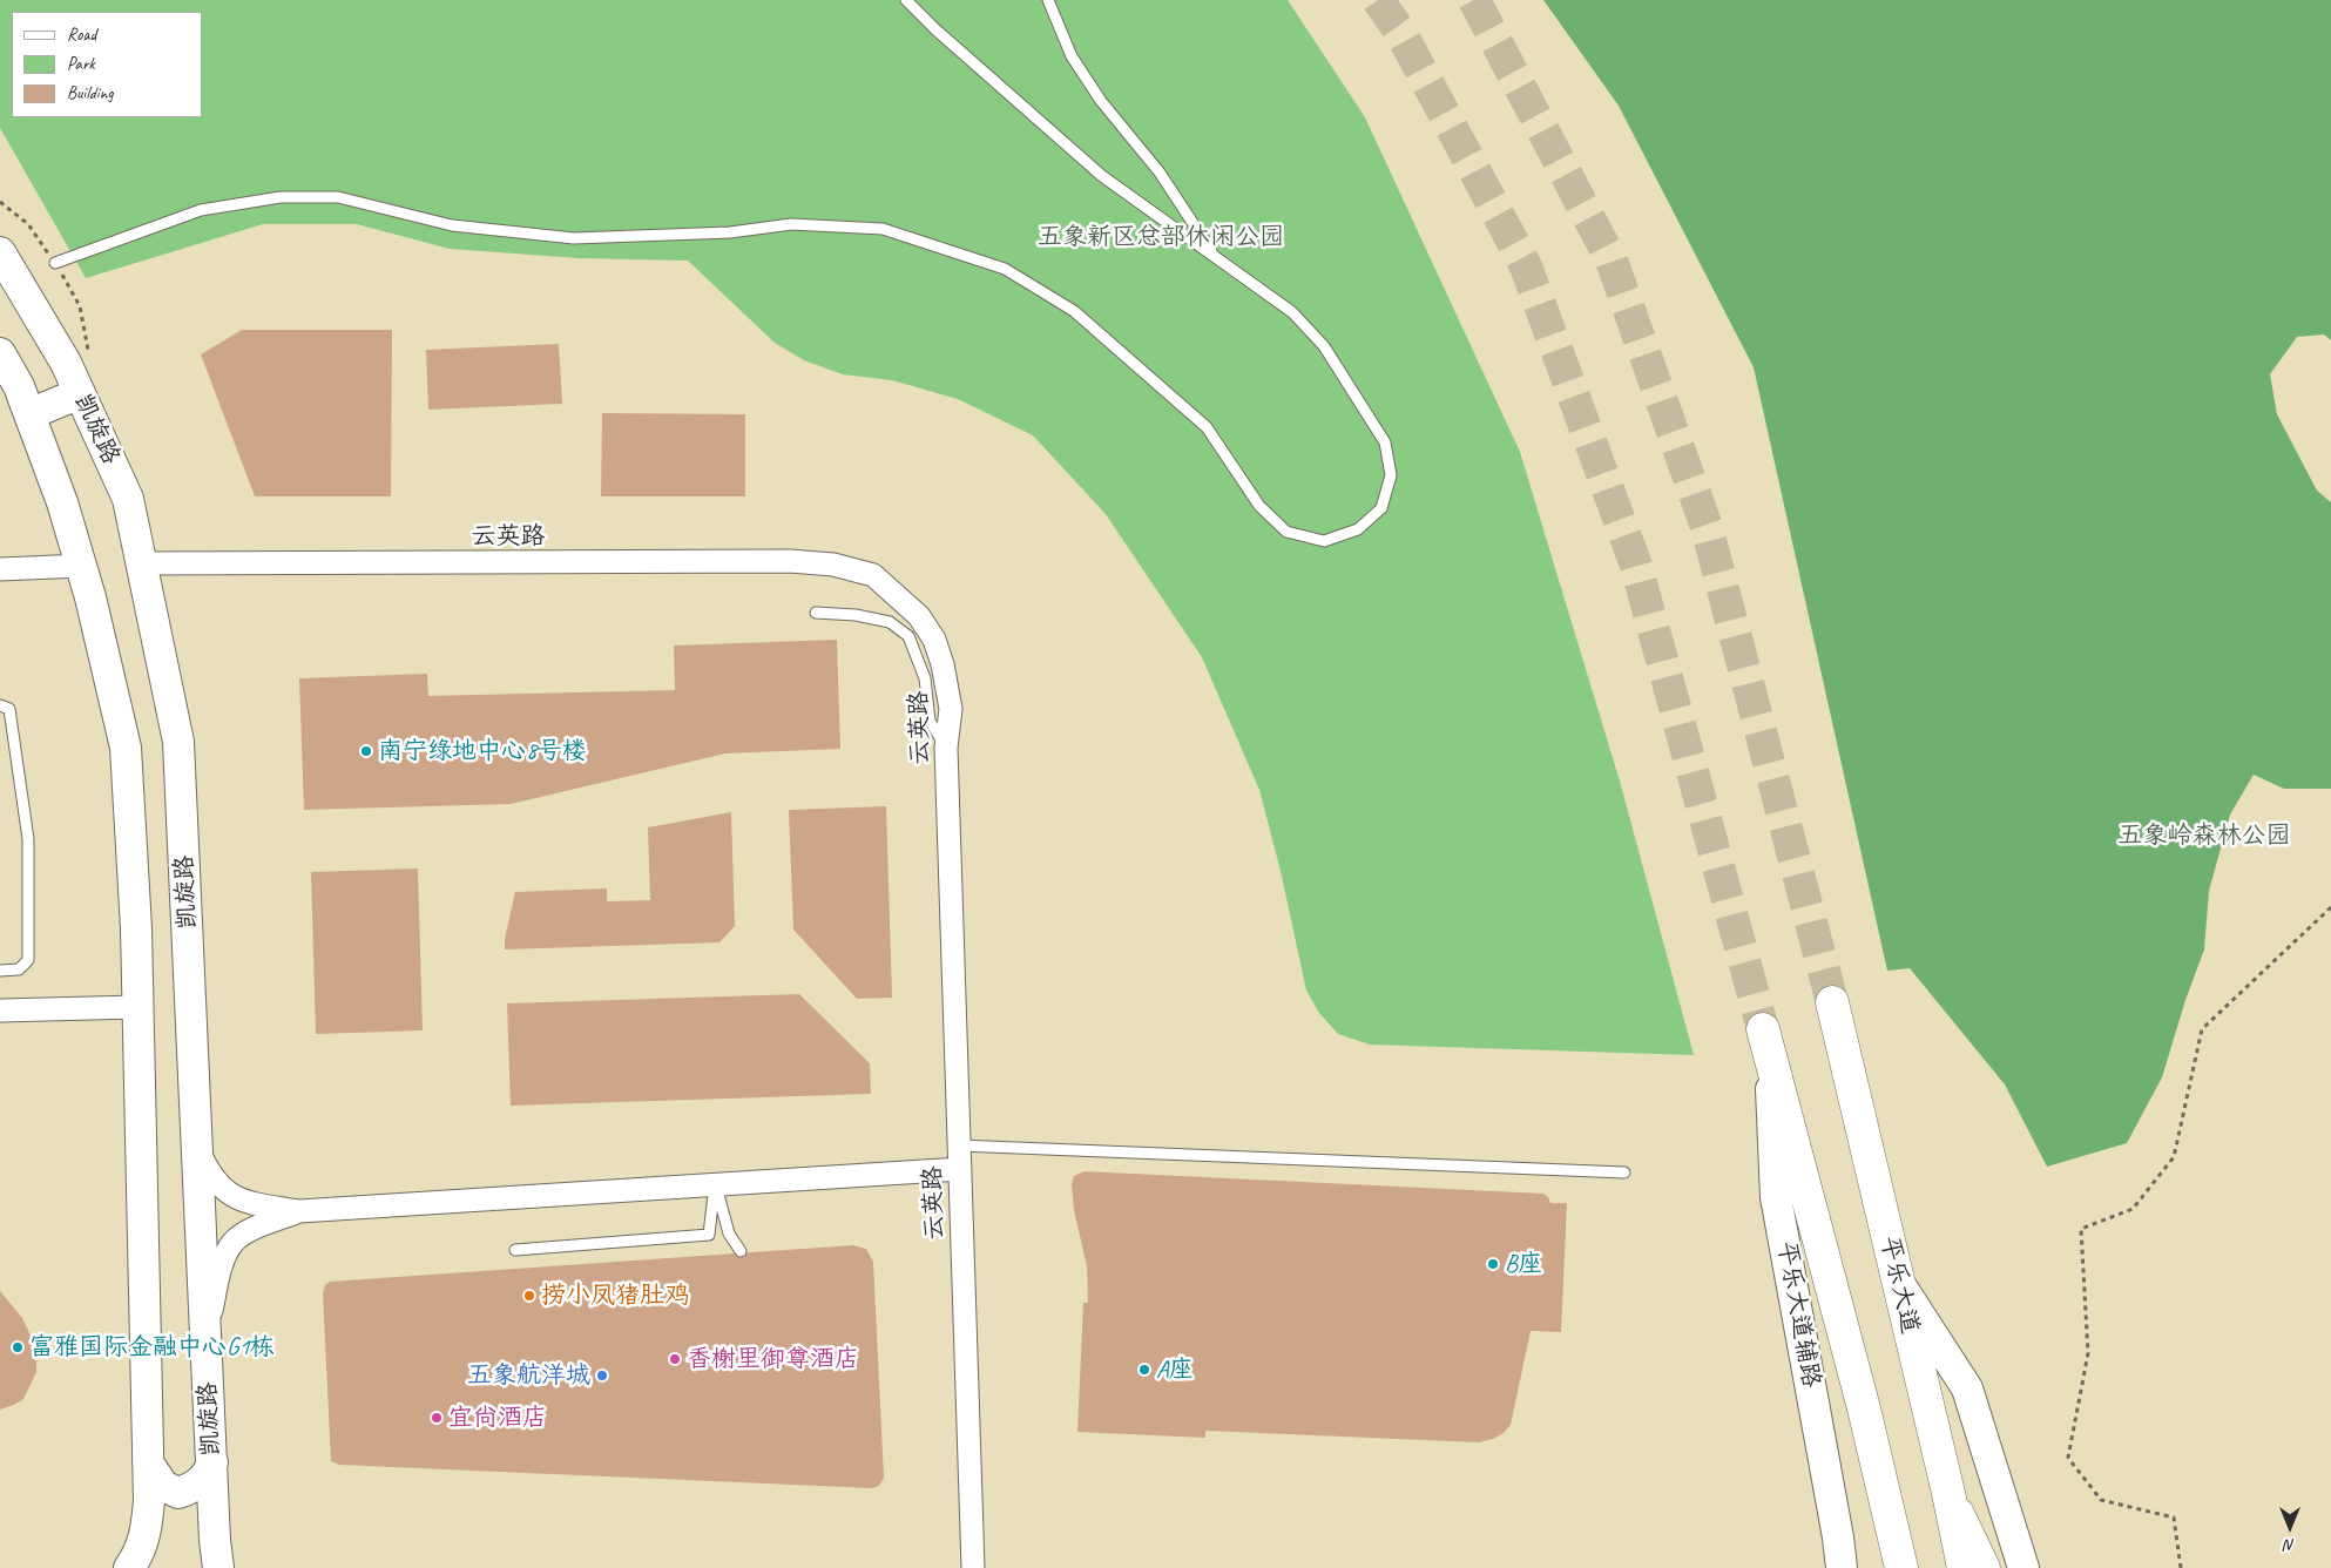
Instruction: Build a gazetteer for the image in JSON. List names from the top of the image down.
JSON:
{
  "streets": {
    "main road": ["平乐大道"],
    "street": ["凯旋路", "云英路", "平乐大道辅路"]
  },
  "crossings": [
    ["凯旋路", "云英路"]
  ],
  "parks": ["五象新区总部休闲公园", "五象岭森林公园"],
  "places": [
    "南宁绿地中心8号楼",
    "B座",
    "捞小凤猪肚鸡",
    "富雅国际金融中心G1栋",
    "香榭里御尊酒店",
    "A座",
    "五象航洋城",
    "宜尚酒店"
  ],
  "legend": ["Road", "Park", "Building"],
  "north": "bottom"
}
